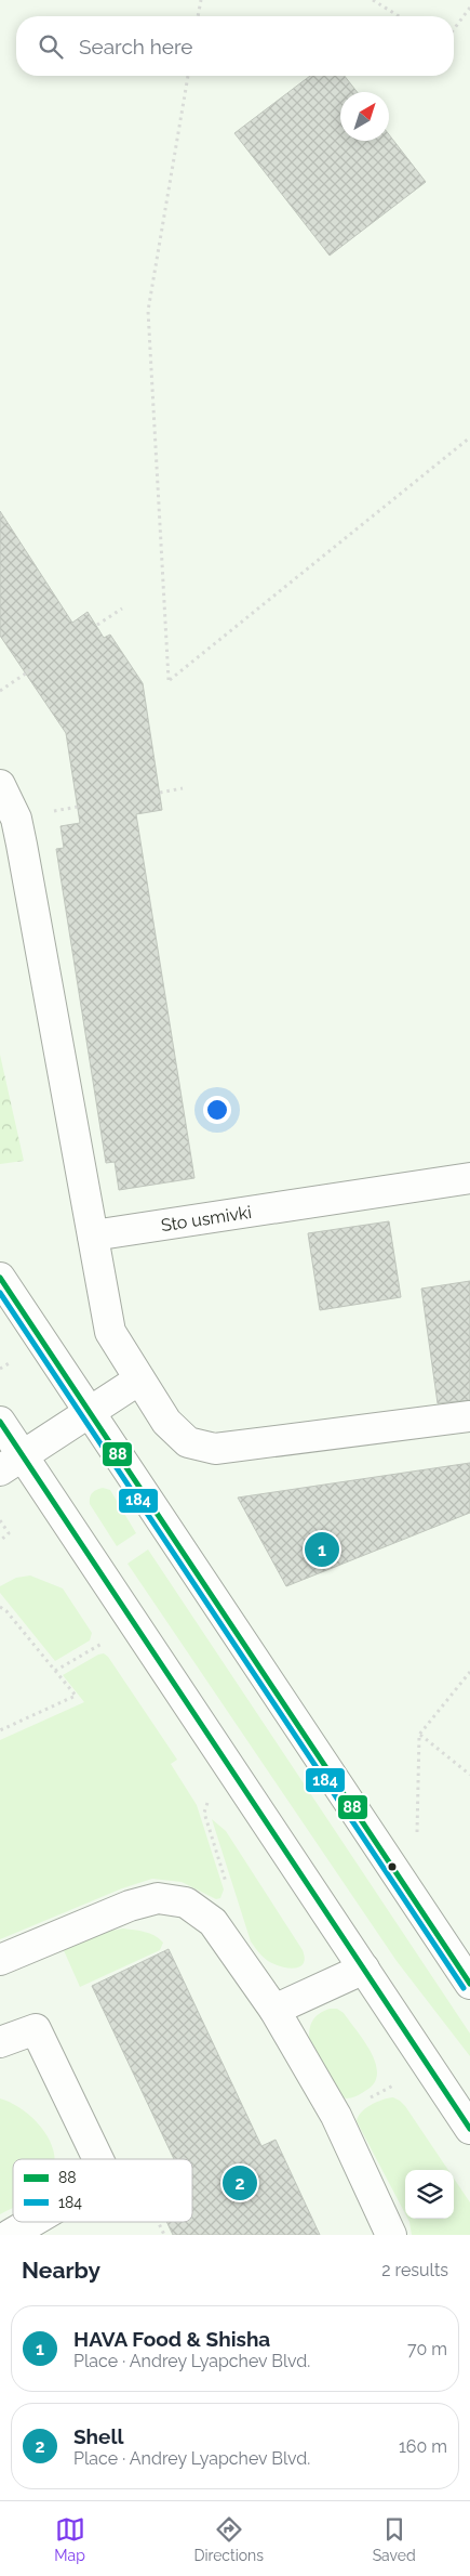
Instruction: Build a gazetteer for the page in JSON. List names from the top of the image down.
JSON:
{
  "streets": {
    "main road": ["Sto usmivki"]
  },
  "lines": ["transit line 88", "transit line 184"],
  "legend": ["88", "184"],
  "north": "top right",
  "page": {
    "search": "Search here",
    "pins": ["1", "2"],
    "heading": ["Nearby", "2 results"],
    "list": [
      {
        "mark": "1",
        "name": "HAVA Food & Shisha",
        "note": "Place · Andrey Lyapchev Blvd.",
        "value": "70 m"
      },
      {
        "mark": "2",
        "name": "Shell",
        "note": "Place · Andrey Lyapchev Blvd.",
        "value": "160 m"
      }
    ],
    "nav": ["Map", "Directions", "Saved"]
  }
}
